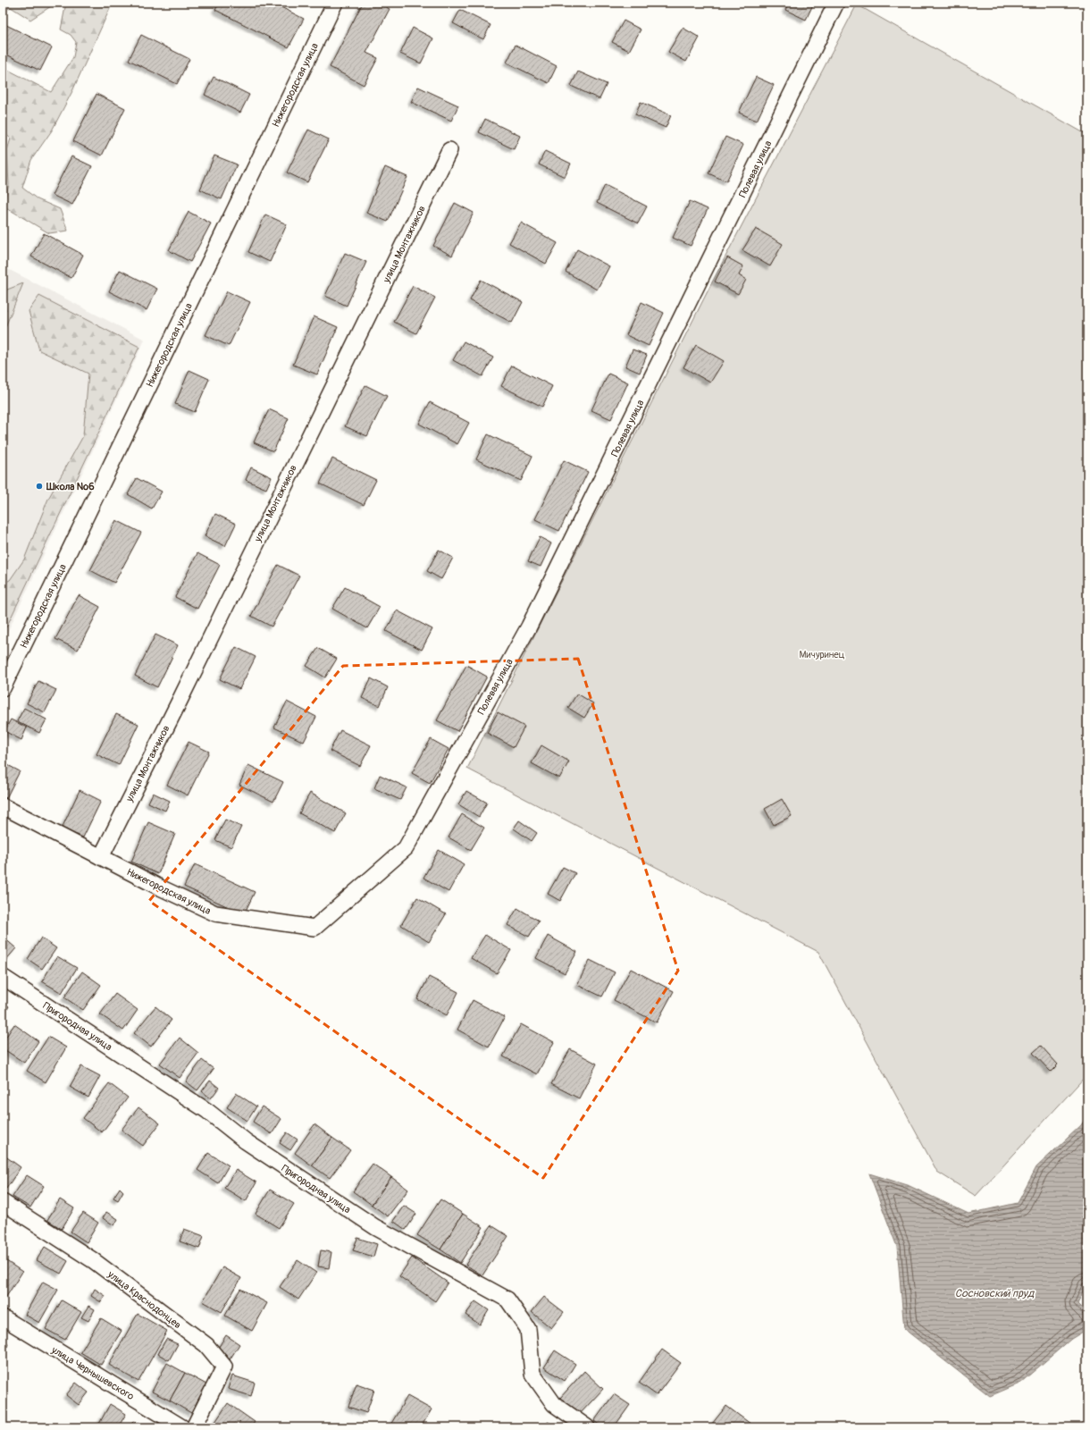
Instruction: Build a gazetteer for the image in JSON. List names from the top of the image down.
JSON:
{
  "streets": {
    "street": [
      "Нижегородская улица",
      "Полевая улица",
      "улица Монтажников",
      "Пригородная улица",
      "улица Краснодонцев",
      "улица Чернышевского"
    ]
  },
  "crossings": [
    ["Нижегородская улица", "Полевая улица"],
    ["Нижегородская улица", "улица Монтажников"]
  ],
  "water": ["Сосновский пруд"],
  "parks": ["Мичуринец"],
  "places": ["Школа №6"]
}
